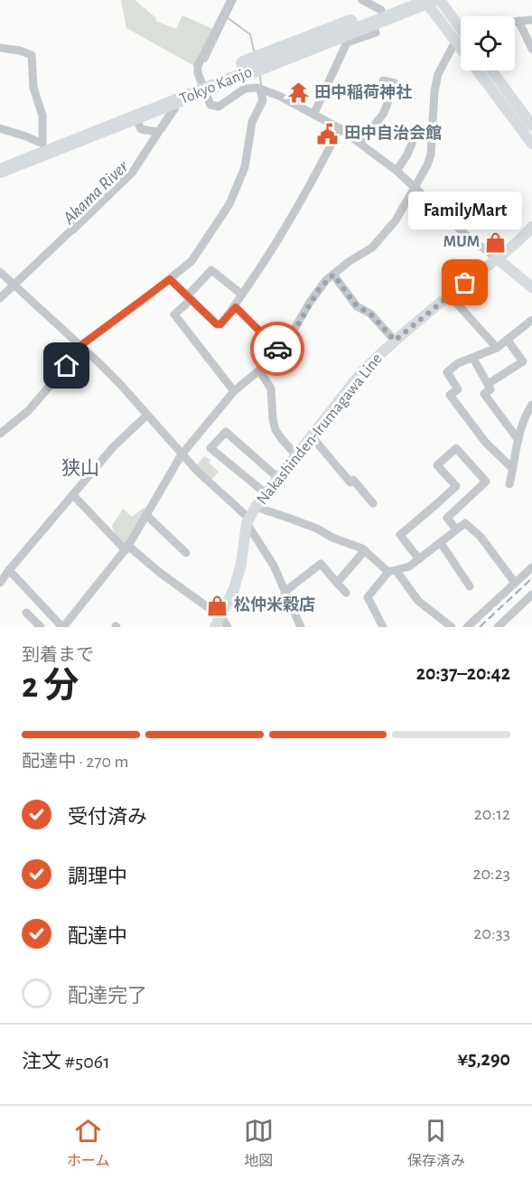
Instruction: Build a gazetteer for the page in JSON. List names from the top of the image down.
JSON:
{
  "streets": {
    "highway": ["Tokyo Kanjo"],
    "main road": ["Nakashinden-Irumagawa Line"]
  },
  "districts": ["狭山"],
  "water": ["Akama River"],
  "places": {
    "temple": ["田中稲荷神社"],
    "public building": ["田中自治会館"],
    "shop": ["MUM", "松仲米穀店"],
    "other": ["FamilyMart"]
  },
  "page": {
    "bubble": "FamilyMart",
    "heading": ["2 分", "到着まで", "20:37–20:42"],
    "panel": ["注文 #5061", "¥5,290"],
    "bar": "配達中 · 270 m",
    "list": [
      ["受付済み", "20:12"],
      ["調理中", "20:23"],
      ["配達中", "20:33"],
      "配達完了"
    ],
    "tabs": ["ホーム", "地図", "保存済み"]
  }
}
